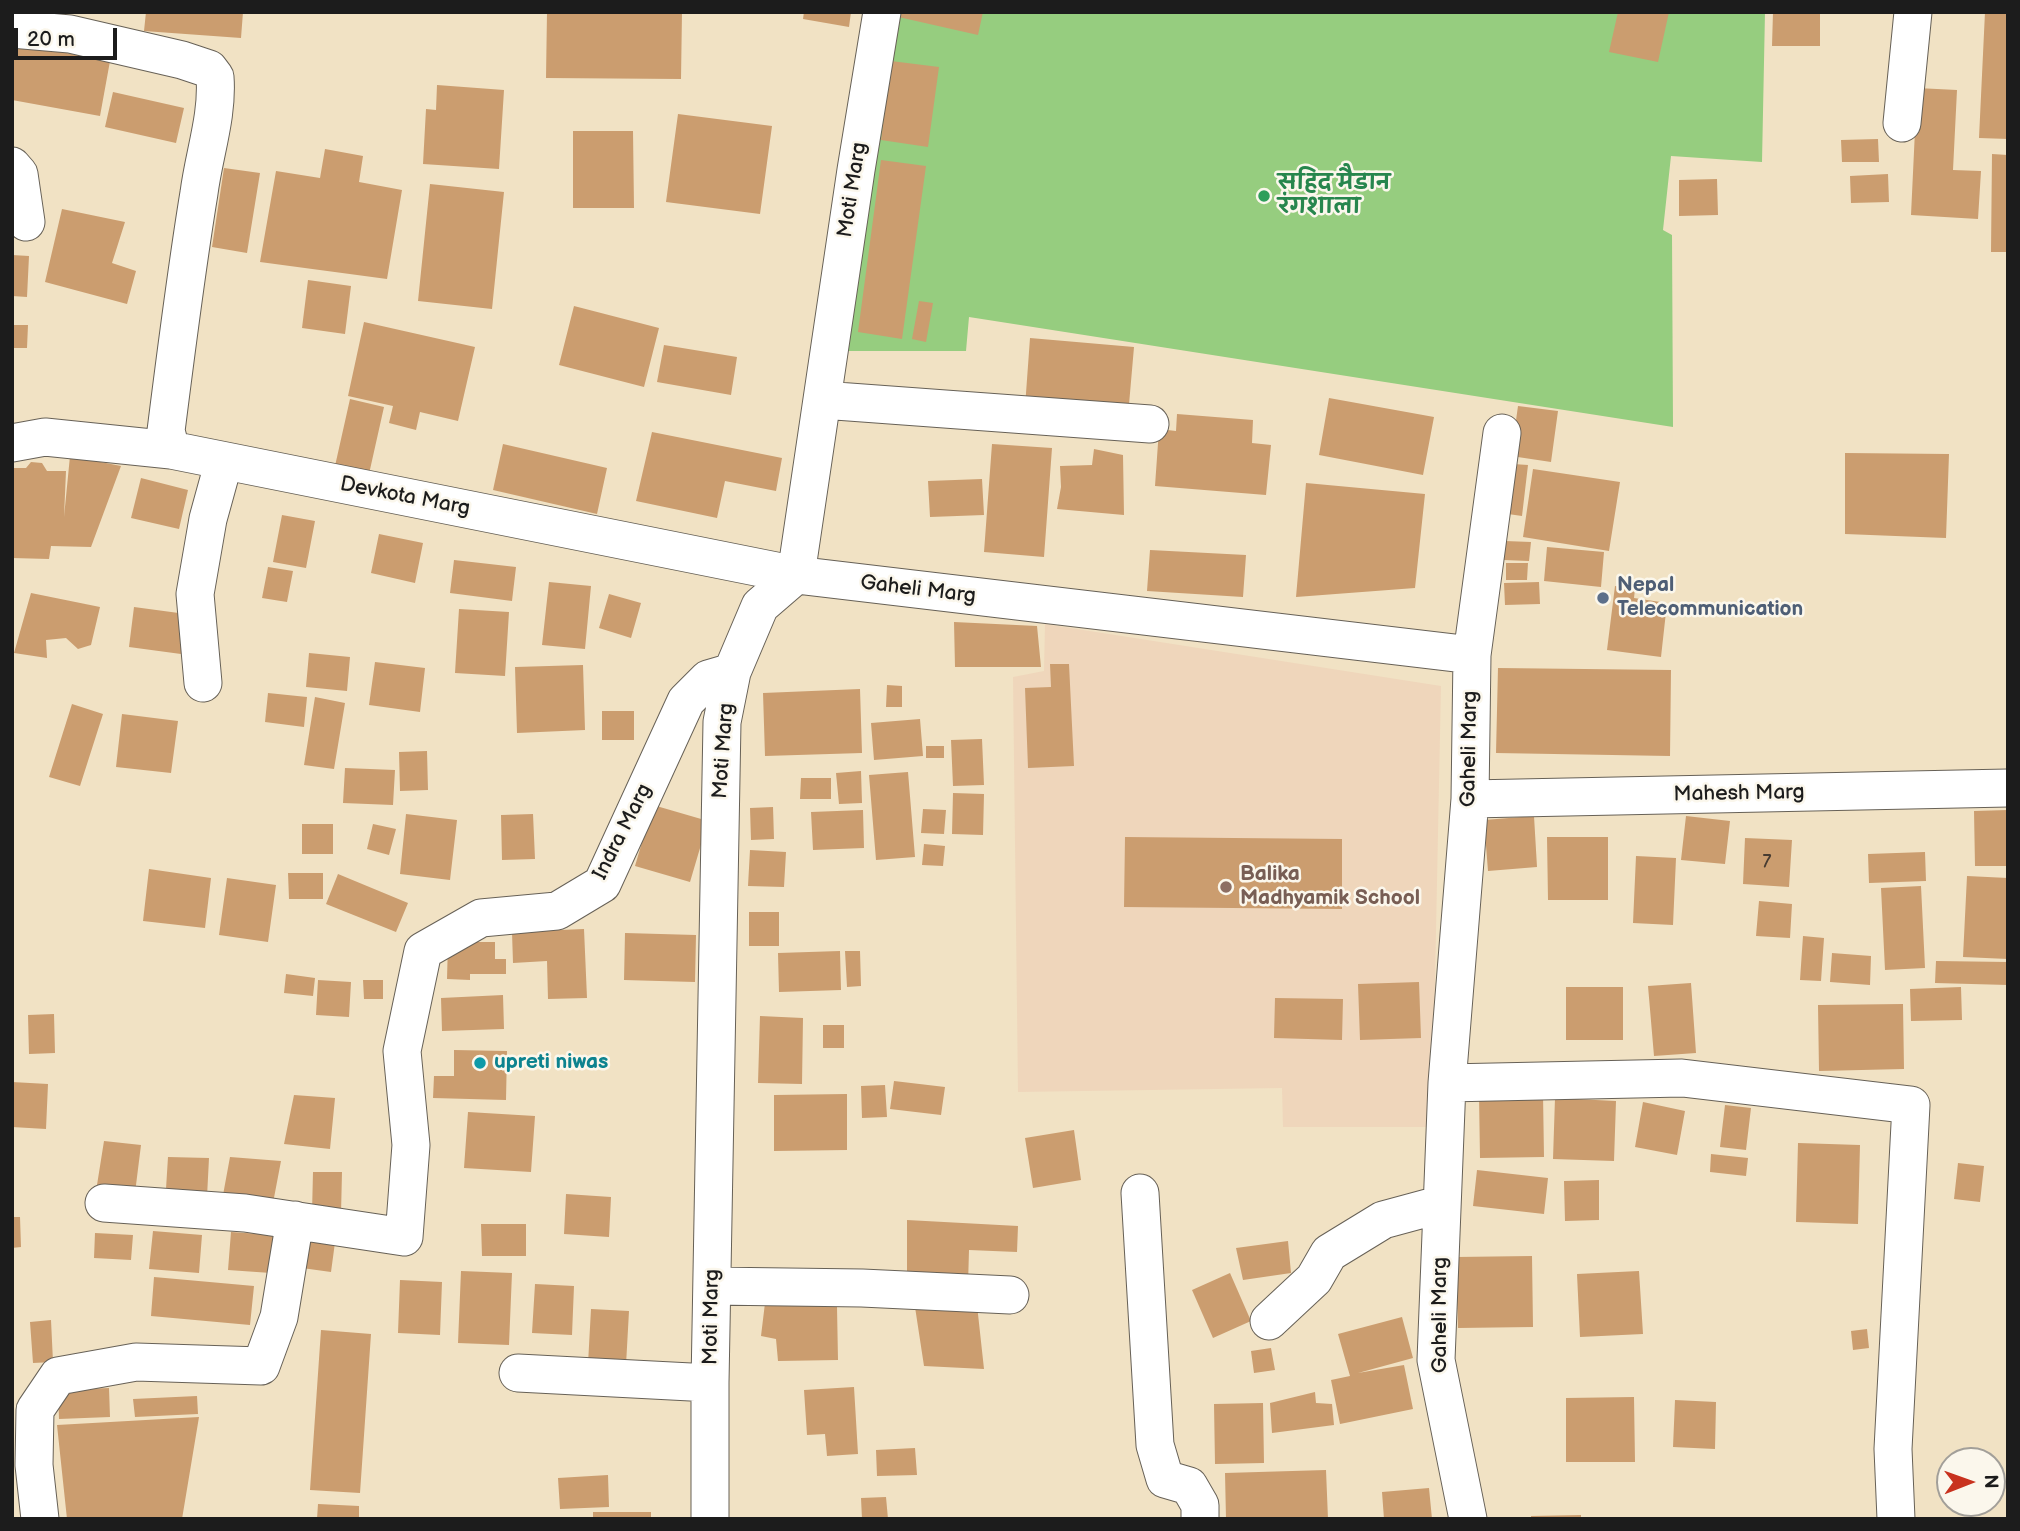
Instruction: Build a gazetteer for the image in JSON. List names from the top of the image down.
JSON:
{
  "streets": {
    "street": [
      "Moti Marg",
      "Devkota Marg",
      "Gaheli Marg",
      "Mahesh Marg",
      "Indra Marg"
    ]
  },
  "crossings": [
    ["Moti Marg", "Devkota Marg"],
    ["Moti Marg", "Gaheli Marg"],
    ["Moti Marg", "Indra Marg"],
    ["Devkota Marg", "Gaheli Marg"],
    ["Gaheli Marg", "Mahesh Marg"]
  ],
  "places": [
    "सहिद मैडान रंगशाला",
    "Nepal Telecommunication",
    "Balika Madhyamik School",
    "upreti niwas"
  ],
  "house_numbers": ["7"],
  "scale_bar": "20 m",
  "north": "right"
}
